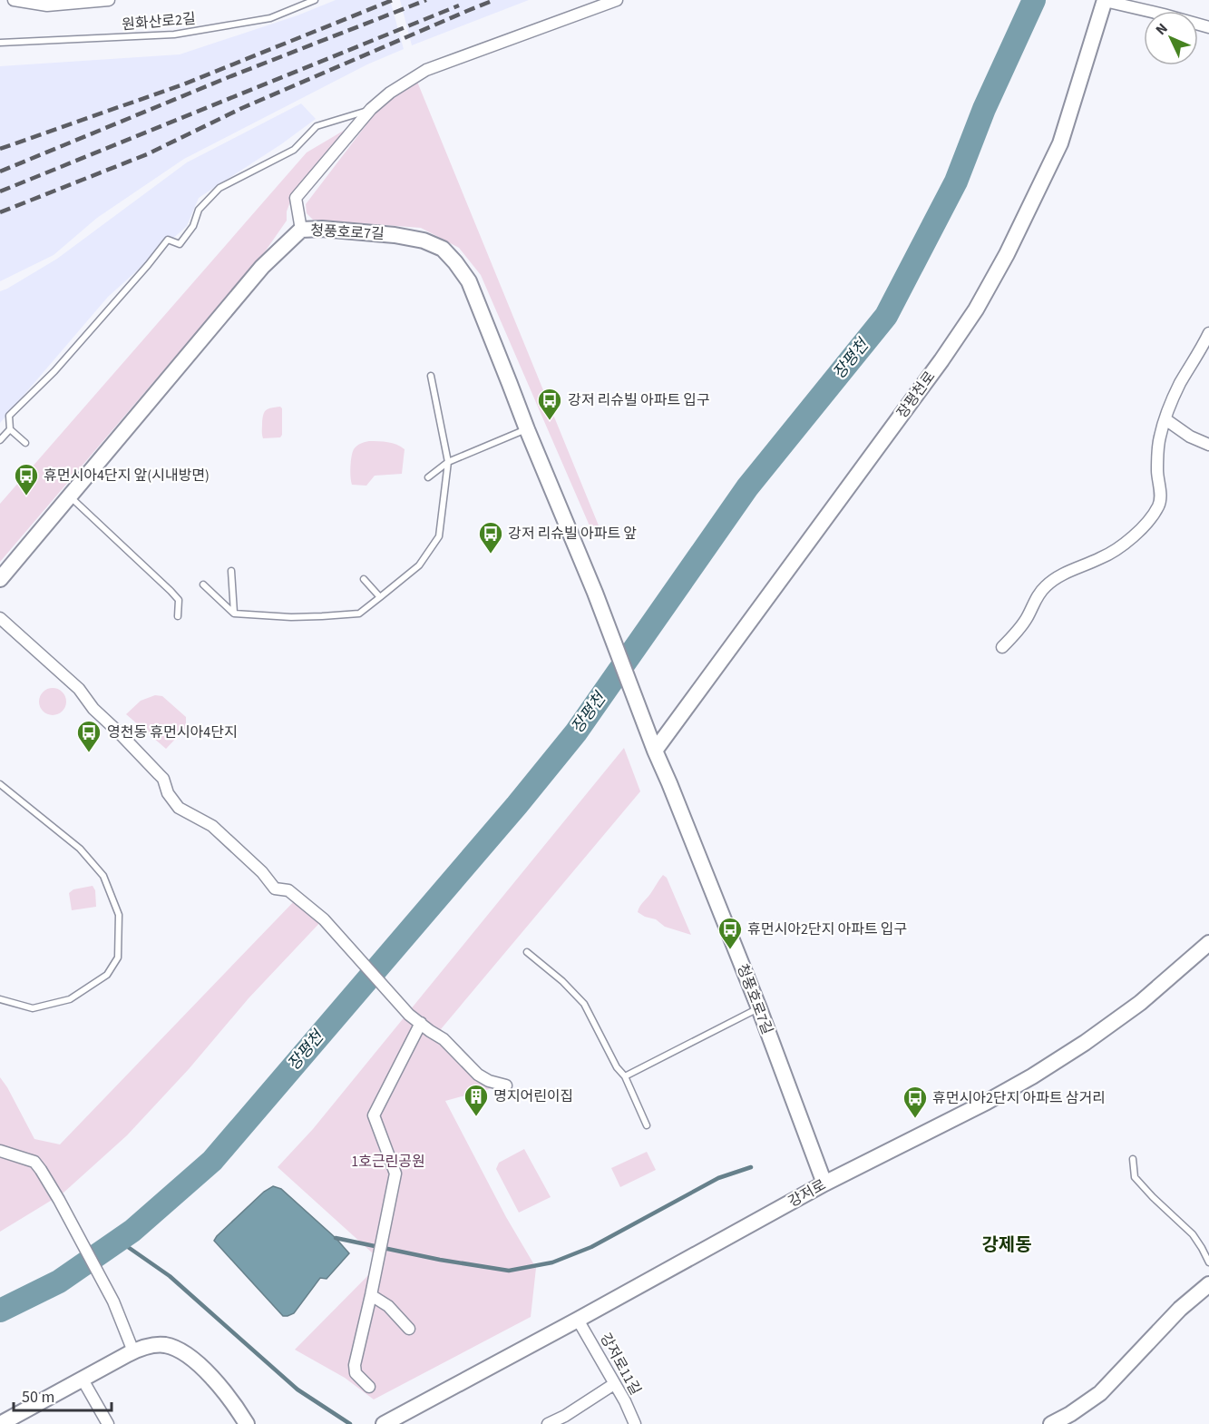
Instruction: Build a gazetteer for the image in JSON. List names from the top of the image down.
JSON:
{
  "streets": {
    "street": [
      "청풍호로7길",
      "장평천로",
      "강저로",
      "강저로11길"
    ],
    "lane": ["원화산로2길"]
  },
  "crossings": [
    ["청풍호로7길", "장평천로"],
    ["청풍호로7길", "강저로"],
    ["강저로", "강저로11길"]
  ],
  "districts": ["강제동"],
  "water": ["장평천"],
  "parks": ["1호근린공원"],
  "places": {
    "bus stop": [
      "강저 리슈빌 아파트 입구",
      "휴먼시아4단지 앞(시내방면)",
      "강저 리슈빌 아파트 앞",
      "영천동 휴먼시아4단지",
      "휴먼시아2단지 아파트 입구",
      "휴먼시아2단지 아파트 삼거리"
    ],
    "building": ["명지어린이집"]
  },
  "scale_bar": "50 m",
  "north": "top left"
}
